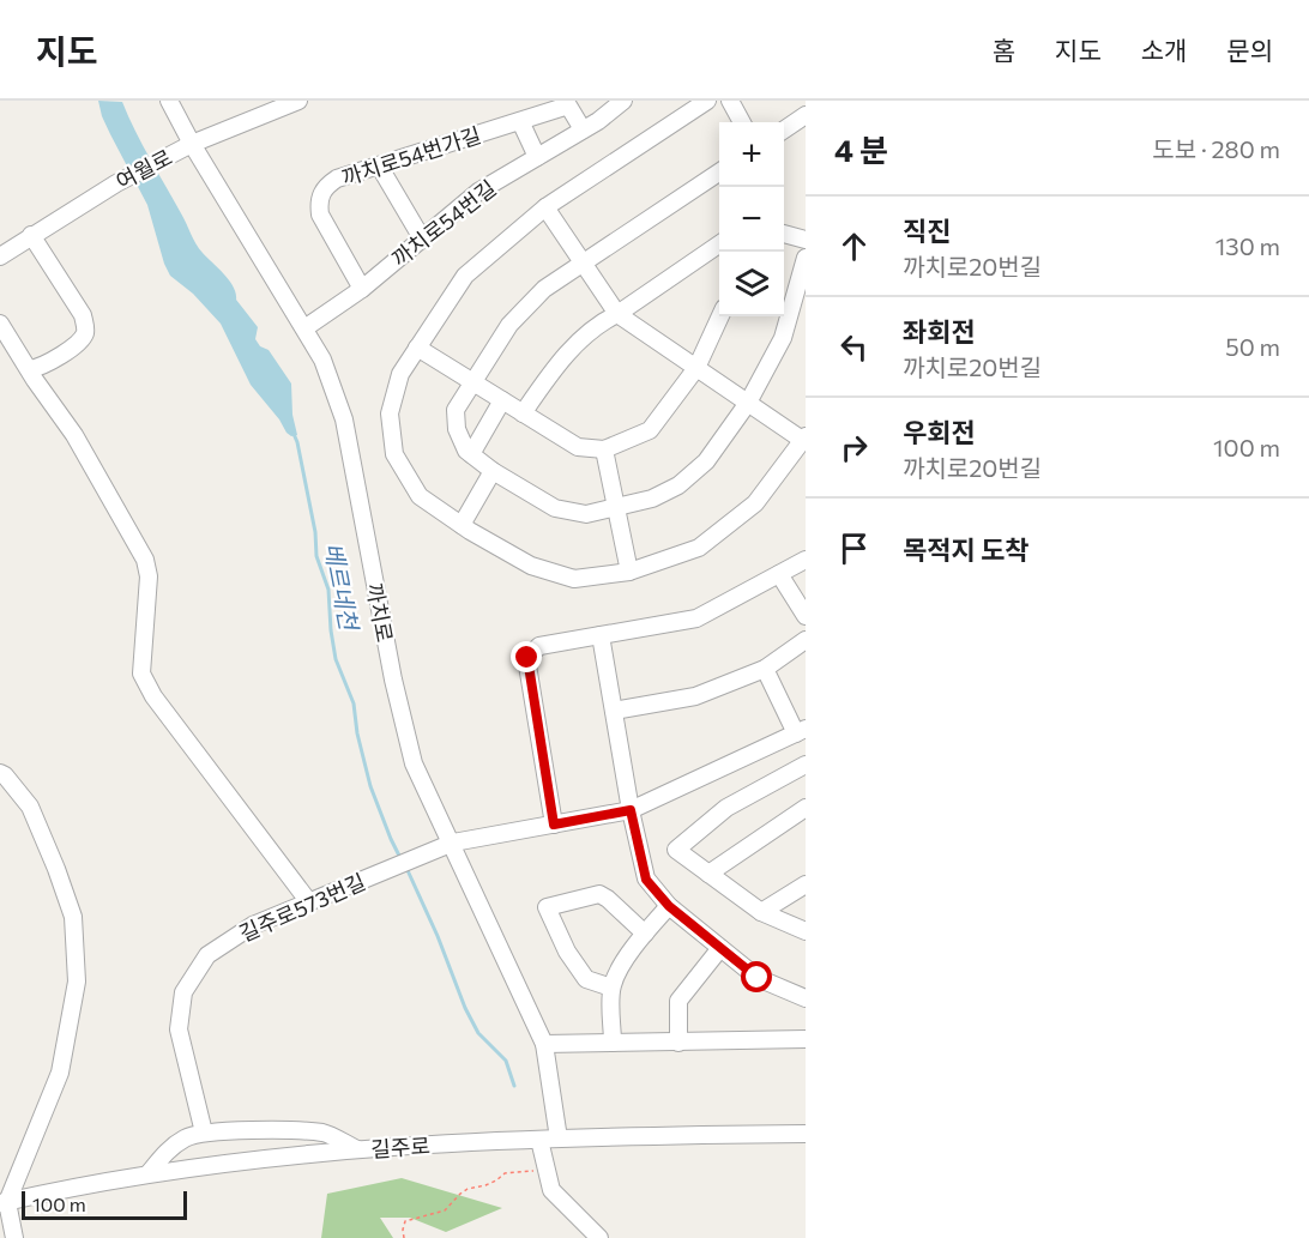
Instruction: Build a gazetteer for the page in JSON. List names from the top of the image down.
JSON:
{
  "streets": {
    "street": [
      "까치로54번가길",
      "여월로",
      "까치로54번길",
      "까치로",
      "길주로573번길",
      "길주로"
    ]
  },
  "crossings": [
    ["까치로54번가길", "까치로54번길"],
    ["여월로", "까치로"],
    ["까치로54번길", "까치로"],
    ["까치로", "길주로573번길"],
    ["까치로", "길주로"]
  ],
  "water": ["베르네천"],
  "scale_bar": "100 m",
  "page": {
    "header": "지도",
    "nav": [
      "홈",
      "지도",
      "소개",
      "문의"
    ],
    "heading": ["4 분", "도보 · 280 m"],
    "map_buttons": ["+", "−"],
    "list": [
      ["직진", "까치로20번길", "130 m"],
      ["좌회전", "까치로20번길", "50 m"],
      ["우회전", "까치로20번길", "100 m"],
      "목적지 도착"
    ],
    "scale": "100 m"
  }
}
